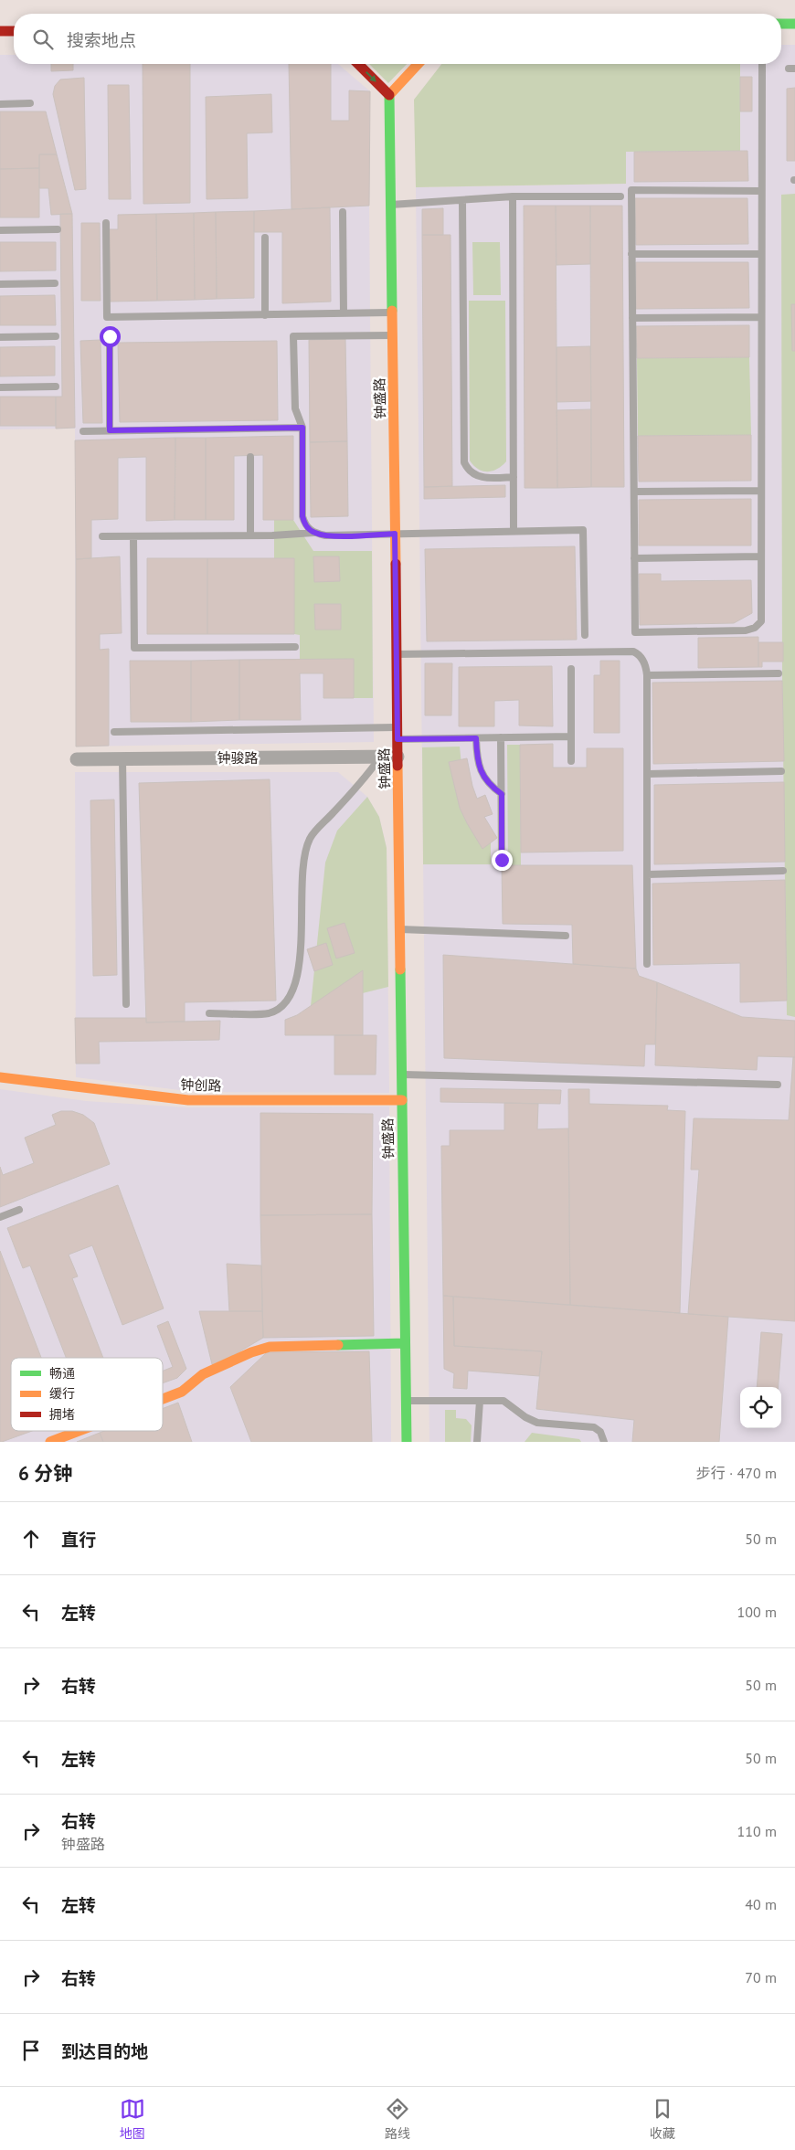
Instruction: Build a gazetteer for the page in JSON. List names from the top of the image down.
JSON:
{
  "streets": {
    "main road": ["钟盛路", "钟创路"],
    "street": ["钟骏路"]
  },
  "crossings": [
    ["钟盛路", "钟骏路"],
    ["钟盛路", "钟创路"]
  ],
  "legend": ["畅通", "缓行", "拥堵"],
  "page": {
    "search": "搜索地点",
    "heading": ["6 分钟", "步行 · 470 m"],
    "list": [
      ["直行", "50 m"],
      ["左转", "100 m"],
      ["右转", "50 m"],
      ["左转", "50 m"],
      ["右转", "钟盛路", "110 m"],
      ["左转", "40 m"],
      ["右转", "70 m"],
      "到达目的地"
    ],
    "nav": ["地图", "路线", "收藏"]
  }
}
